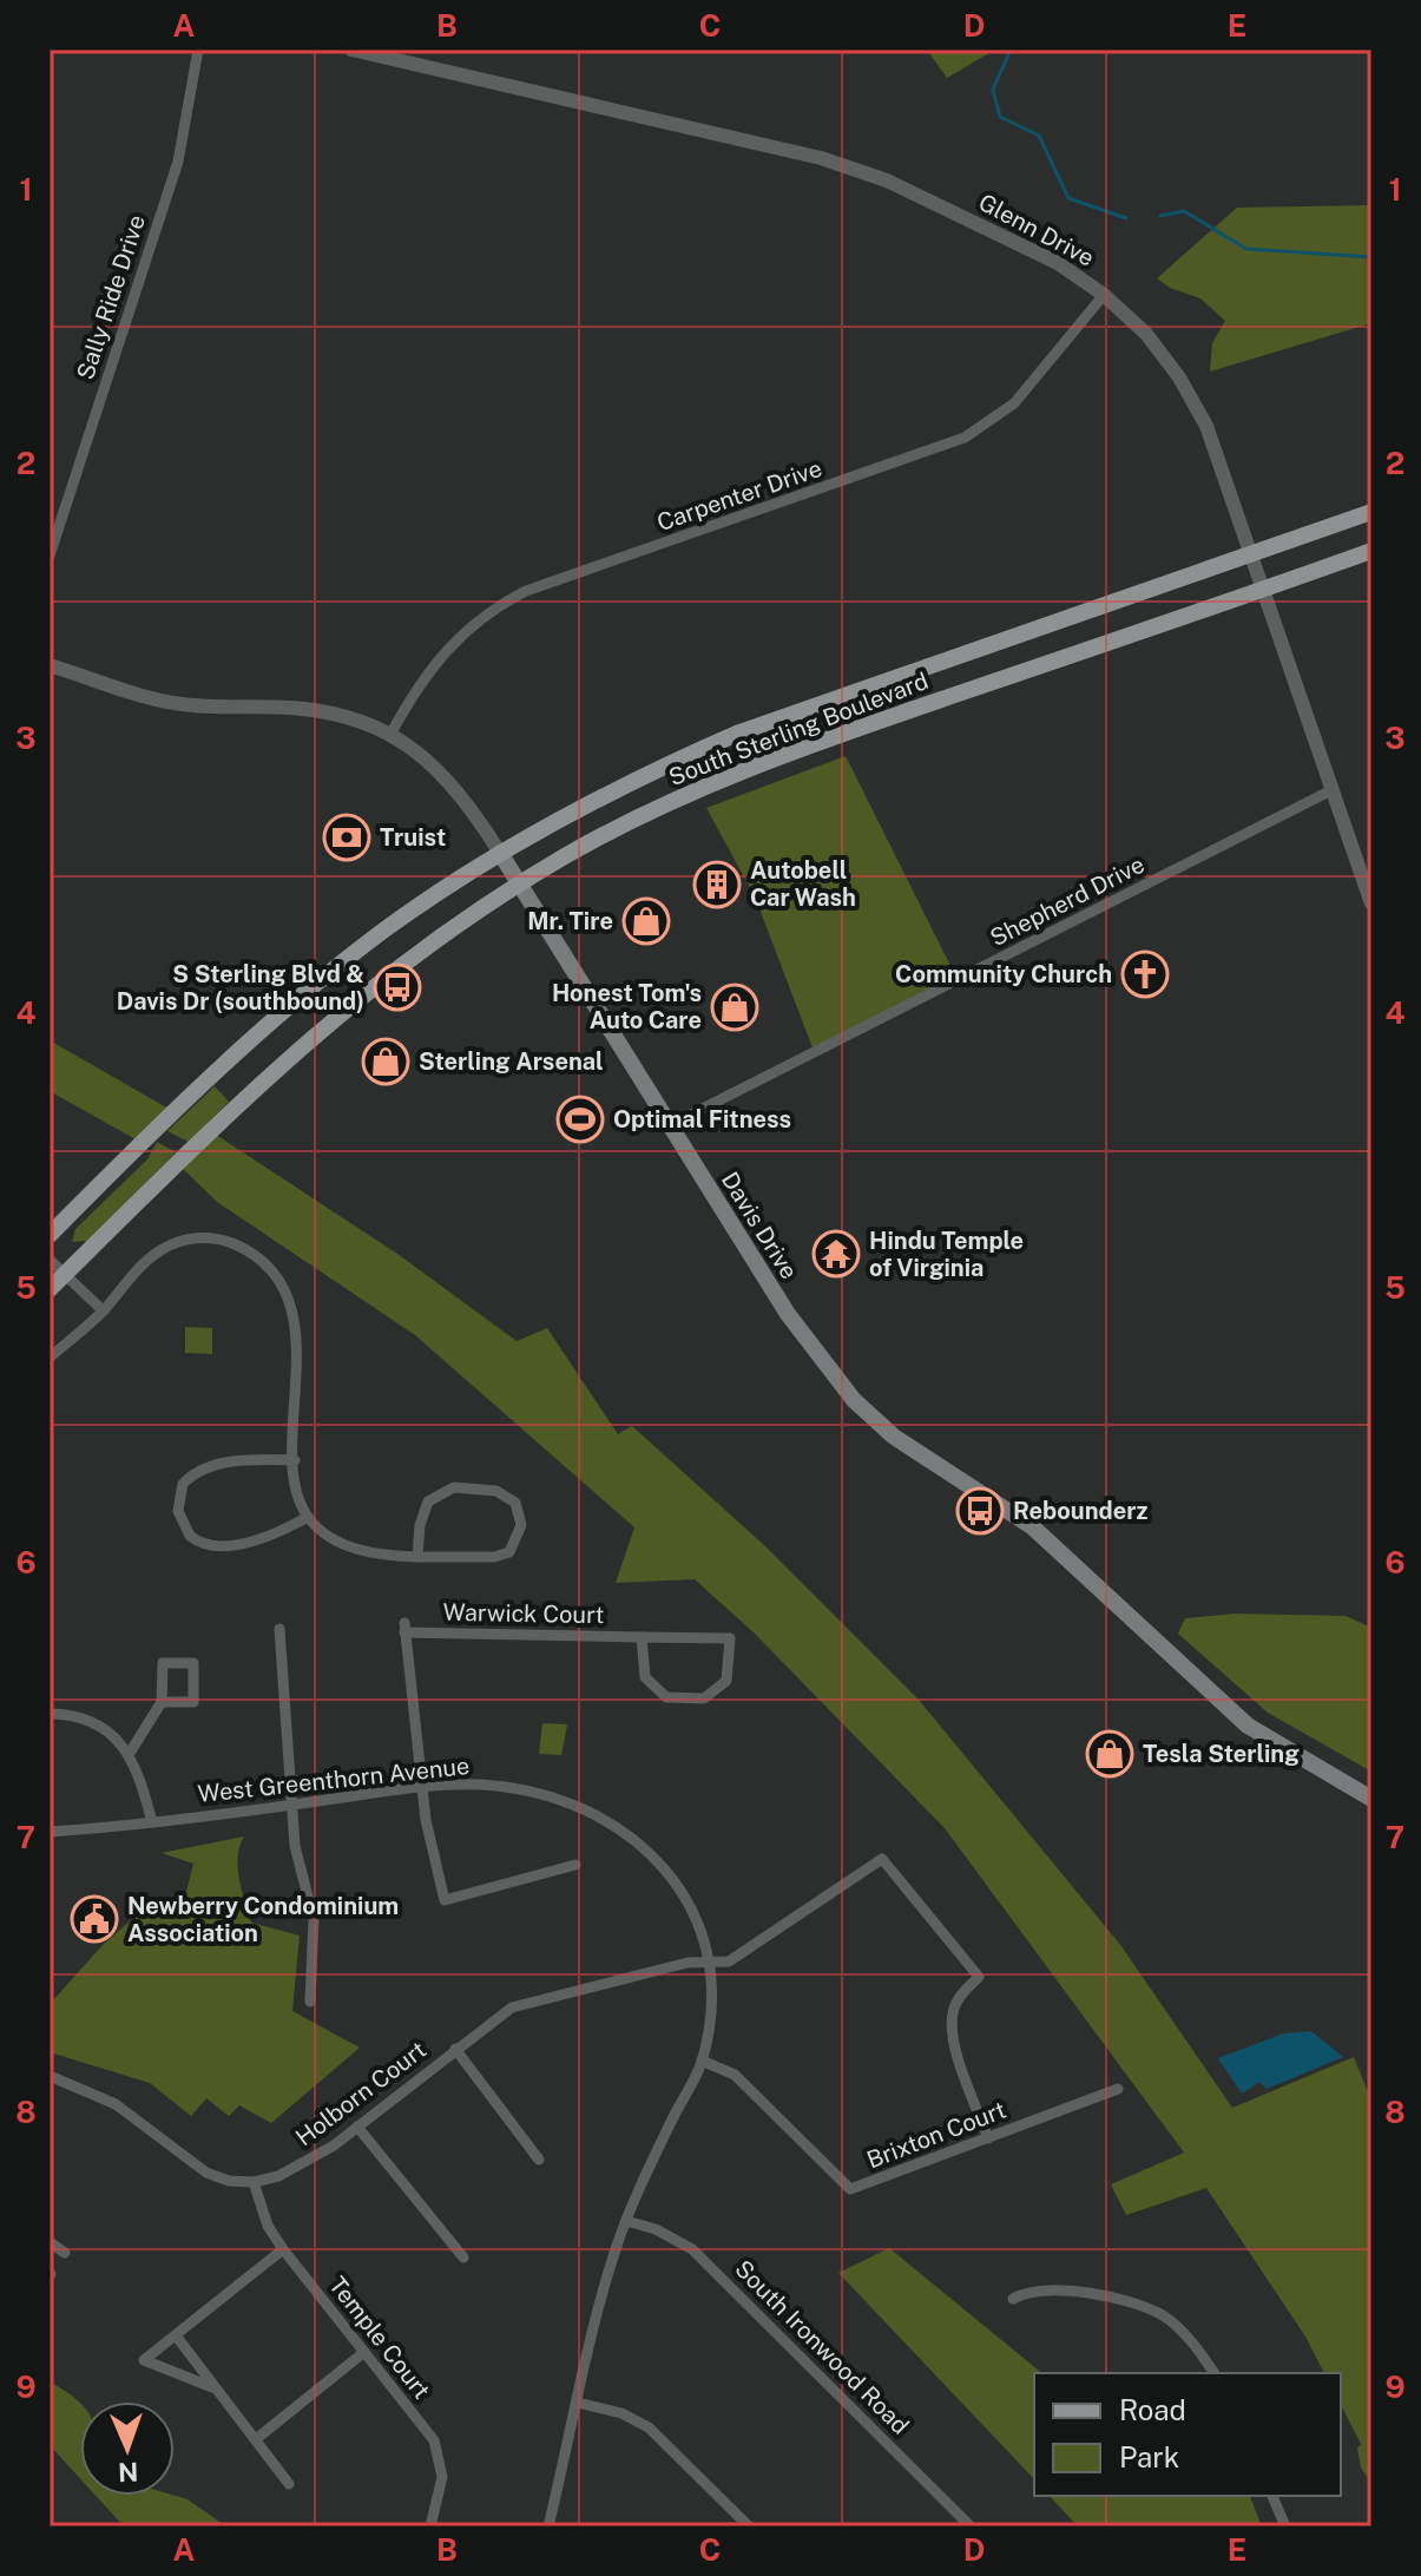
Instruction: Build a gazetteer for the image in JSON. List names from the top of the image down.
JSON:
{
  "streets": {
    "main road": ["South Sterling Boulevard", "Davis Drive"],
    "street": [
      "Glenn Drive",
      "Sally Ride Drive",
      "Carpenter Drive",
      "Shepherd Drive",
      "Warwick Court",
      "West Greenthorn Avenue",
      "Holborn Court",
      "Brixton Court",
      "Temple Court",
      "South Ironwood Road"
    ]
  },
  "crossings": [
    ["Glenn Drive", "Carpenter Drive"],
    ["Glenn Drive", "South Sterling Boulevard"],
    ["Glenn Drive", "Shepherd Drive"],
    ["Carpenter Drive", "Davis Drive"],
    ["South Sterling Boulevard", "Davis Drive"],
    ["Shepherd Drive", "Davis Drive"],
    ["Warwick Court", "West Greenthorn Avenue"],
    ["West Greenthorn Avenue", "Holborn Court"],
    ["West Greenthorn Avenue", "Brixton Court"],
    ["West Greenthorn Avenue", "South Ironwood Road"],
    ["Holborn Court", "Brixton Court"],
    ["Holborn Court", "Temple Court"]
  ],
  "places": {
    "bank": ["Truist"],
    "building": ["Autobell Car Wash"],
    "shop": [
      "Mr. Tire",
      "Honest Tom's Auto Care",
      "Sterling Arsenal",
      "Tesla Sterling"
    ],
    "church": ["Community Church"],
    "bus stop": ["S Sterling Blvd & Davis Dr (southbound)", "Rebounderz"],
    "sports": ["Optimal Fitness"],
    "temple": ["Hindu Temple of Virginia"],
    "public building": ["Newberry Condominium Association"]
  },
  "legend": ["Road", "Park"],
  "north": "bottom",
  "grid": {
    "columns": [
      "A",
      "B",
      "C",
      "D",
      "E"
    ],
    "rows": [
      "1",
      "2",
      "3",
      "4",
      "5",
      "6",
      "7",
      "8",
      "9"
    ]
  }
}
